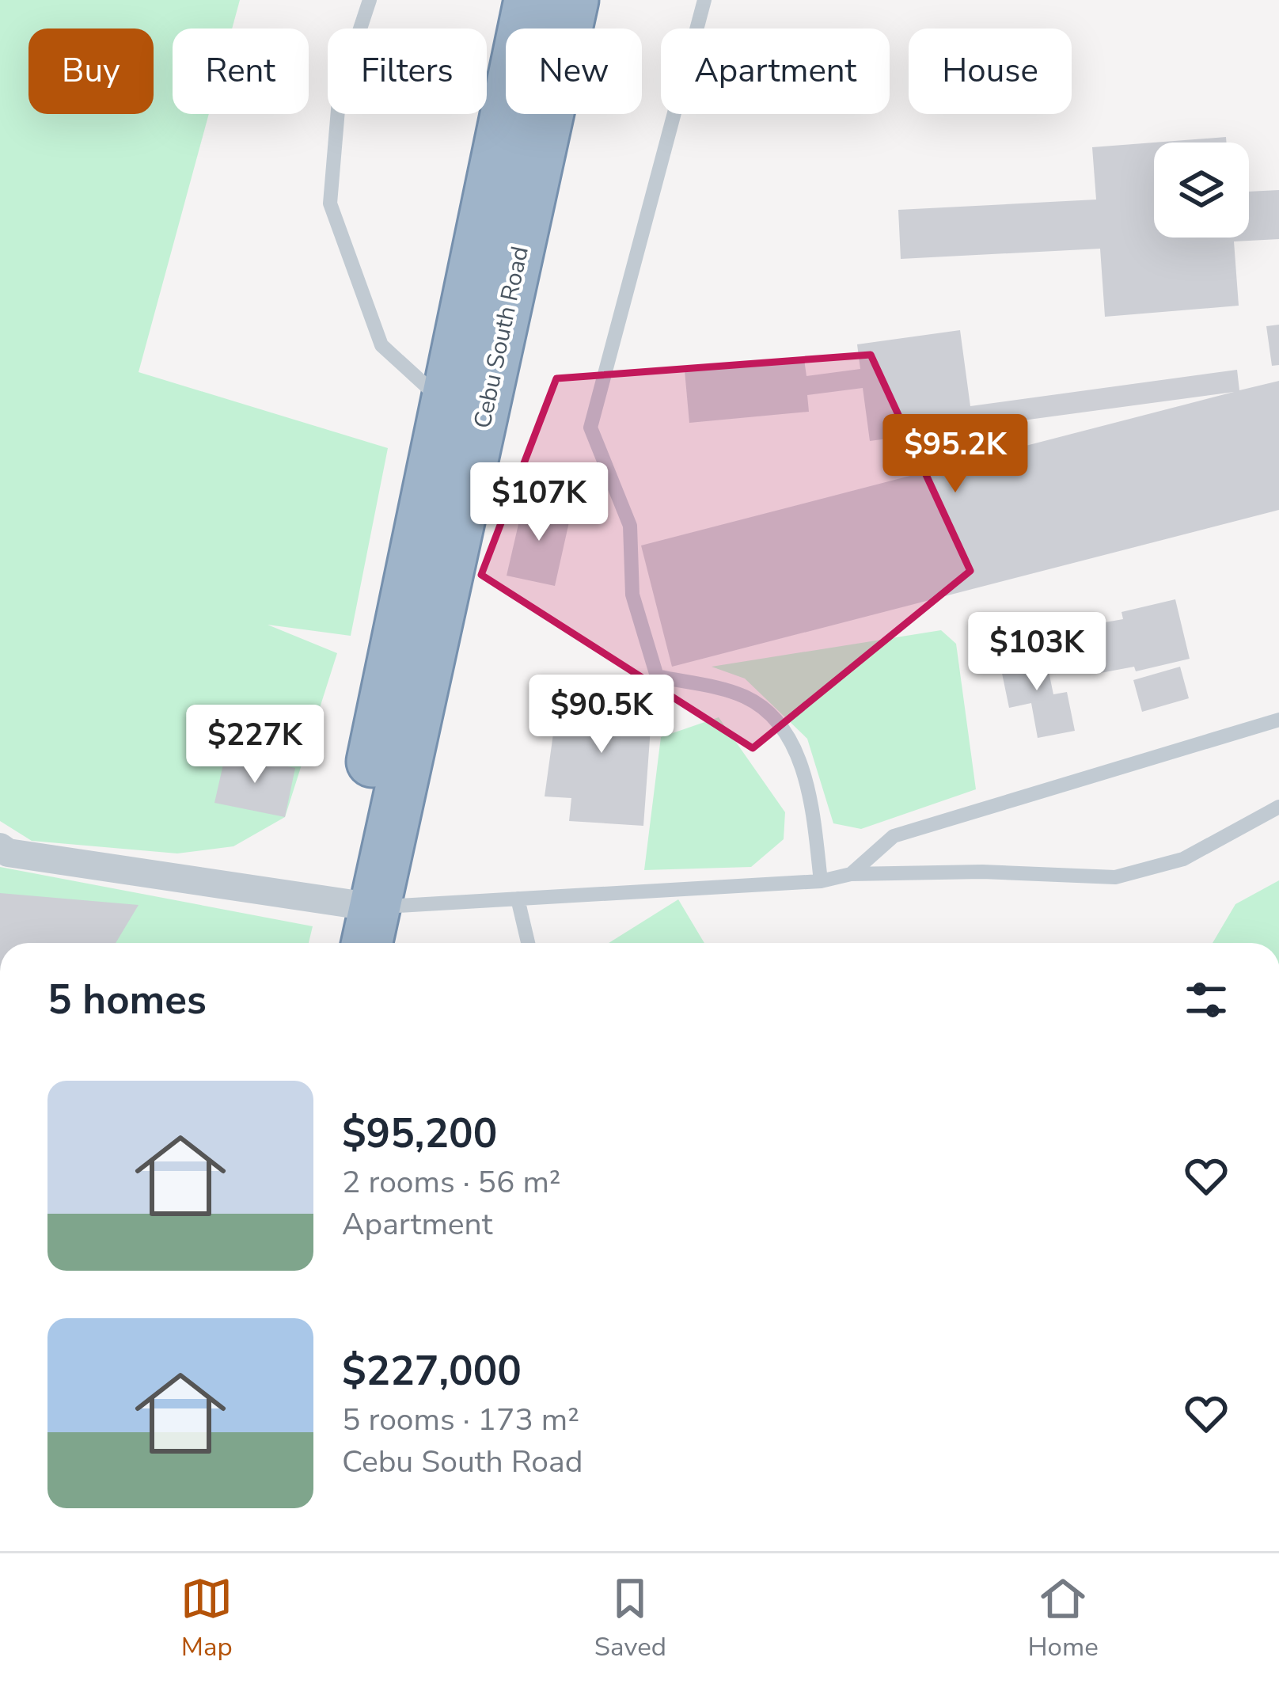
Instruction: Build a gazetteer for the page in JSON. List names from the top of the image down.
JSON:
{
  "streets": {
    "highway": ["Cebu South Road"]
  },
  "page": {
    "chip": [
      "Buy",
      "Rent",
      "Filters",
      "New",
      "Apartment",
      "House"
    ],
    "price": [
      "$95.2K",
      "$107K",
      "$103K",
      "$90.5K",
      "$227K"
    ],
    "heading": "5 homes",
    "list": [
      {
        "name": "$95,200",
        "note": "2 rooms · 56 m² · Apartment"
      },
      {
        "name": "$227,000",
        "note": "5 rooms · 173 m² · Cebu South Road"
      }
    ],
    "tabs": ["Map", "Saved", "Home"]
  }
}
